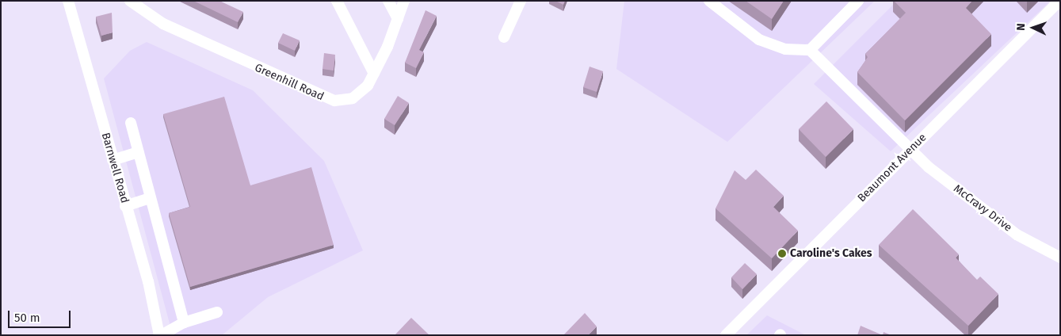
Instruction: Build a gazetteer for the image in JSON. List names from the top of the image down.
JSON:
{
  "streets": {
    "street": [
      "Greenhill Road",
      "Barnwell Road",
      "Beaumont Avenue",
      "McCravy Drive"
    ]
  },
  "crossings": [
    ["Beaumont Avenue", "McCravy Drive"]
  ],
  "places": ["Caroline's Cakes"],
  "scale_bar": "50 m",
  "north": "left"
}
